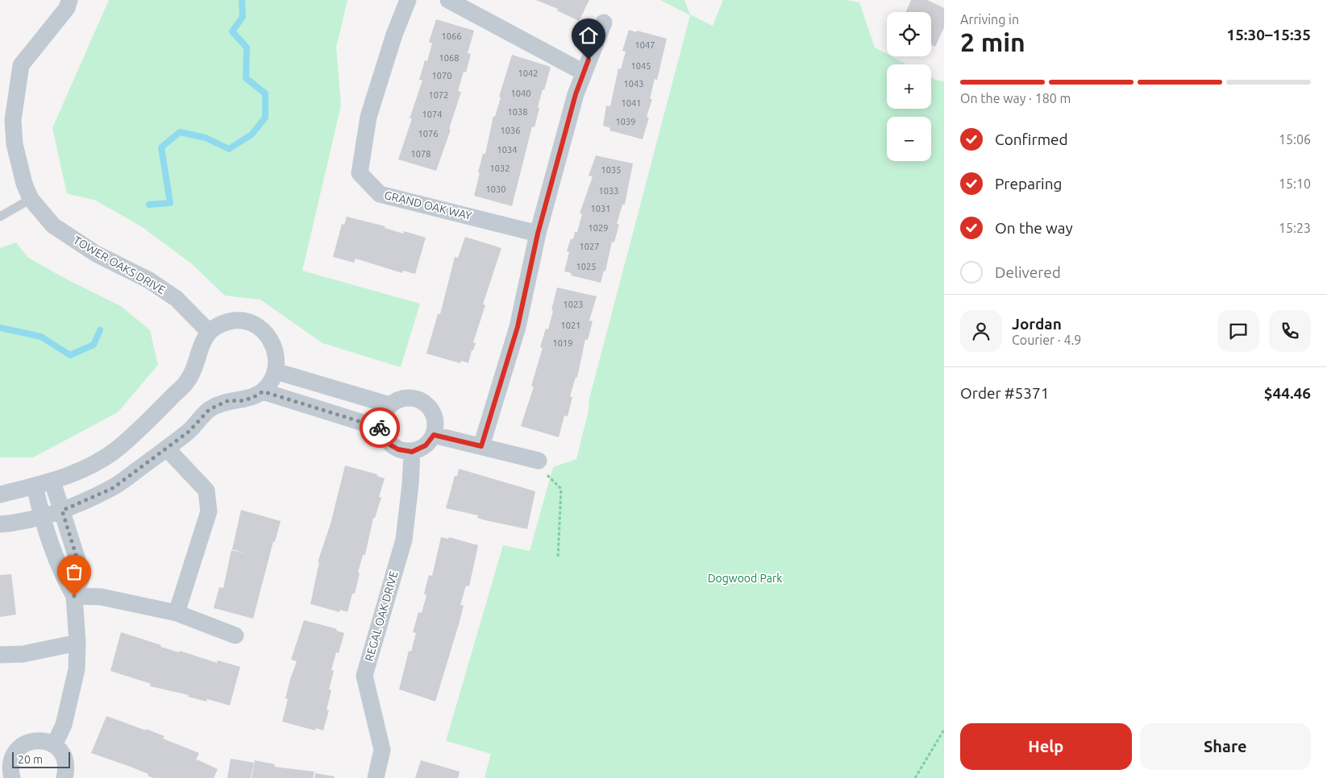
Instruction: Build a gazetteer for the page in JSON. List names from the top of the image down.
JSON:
{
  "streets": {
    "street": ["GRAND OAK WAY", "TOWER OAKS DRIVE", "REGAL OAK DRIVE"]
  },
  "parks": ["Dogwood Park"],
  "house_numbers": [
    "1066",
    "1047",
    "1068",
    "1045",
    "1042",
    "1070",
    "1043",
    "1040",
    "1072",
    "1041",
    "1038",
    "1074",
    "1039",
    "1036",
    "1076",
    "1034",
    "1078",
    "1032",
    "1035",
    "1030",
    "1033",
    "1031",
    "1029",
    "1027",
    "1025",
    "1023",
    "1021",
    "1019"
  ],
  "scale_bar": "20 m",
  "page": {
    "heading": ["2 min", "Arriving in", "15:30–15:35"],
    "panel": [
      "Jordan",
      "Courier · 4.9",
      "Order #5371",
      "$44.46"
    ],
    "map_buttons": ["+", "−"],
    "bar": "On the way · 180 m",
    "list": [
      ["Confirmed", "15:06"],
      ["Preparing", "15:10"],
      ["On the way", "15:23"],
      "Delivered"
    ],
    "buttons": ["Help", "Share"],
    "scale": "20 m"
  }
}
